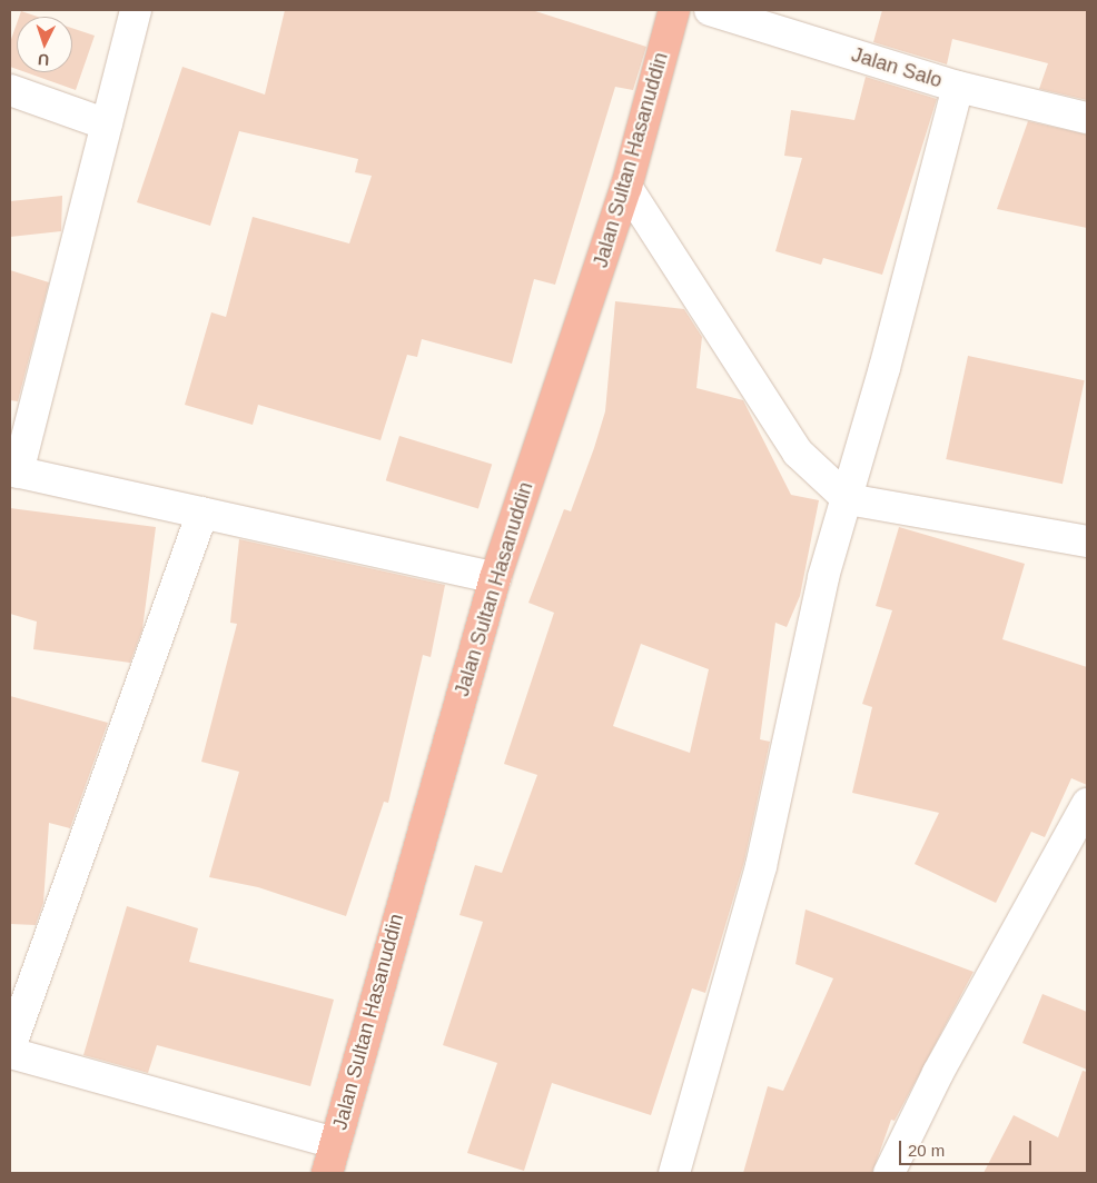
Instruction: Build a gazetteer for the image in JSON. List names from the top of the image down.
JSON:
{
  "streets": {
    "highway": ["Jalan Sultan Hasanuddin"],
    "street": ["Jalan Salo"]
  },
  "scale_bar": "20 m",
  "north": "bottom"
}
